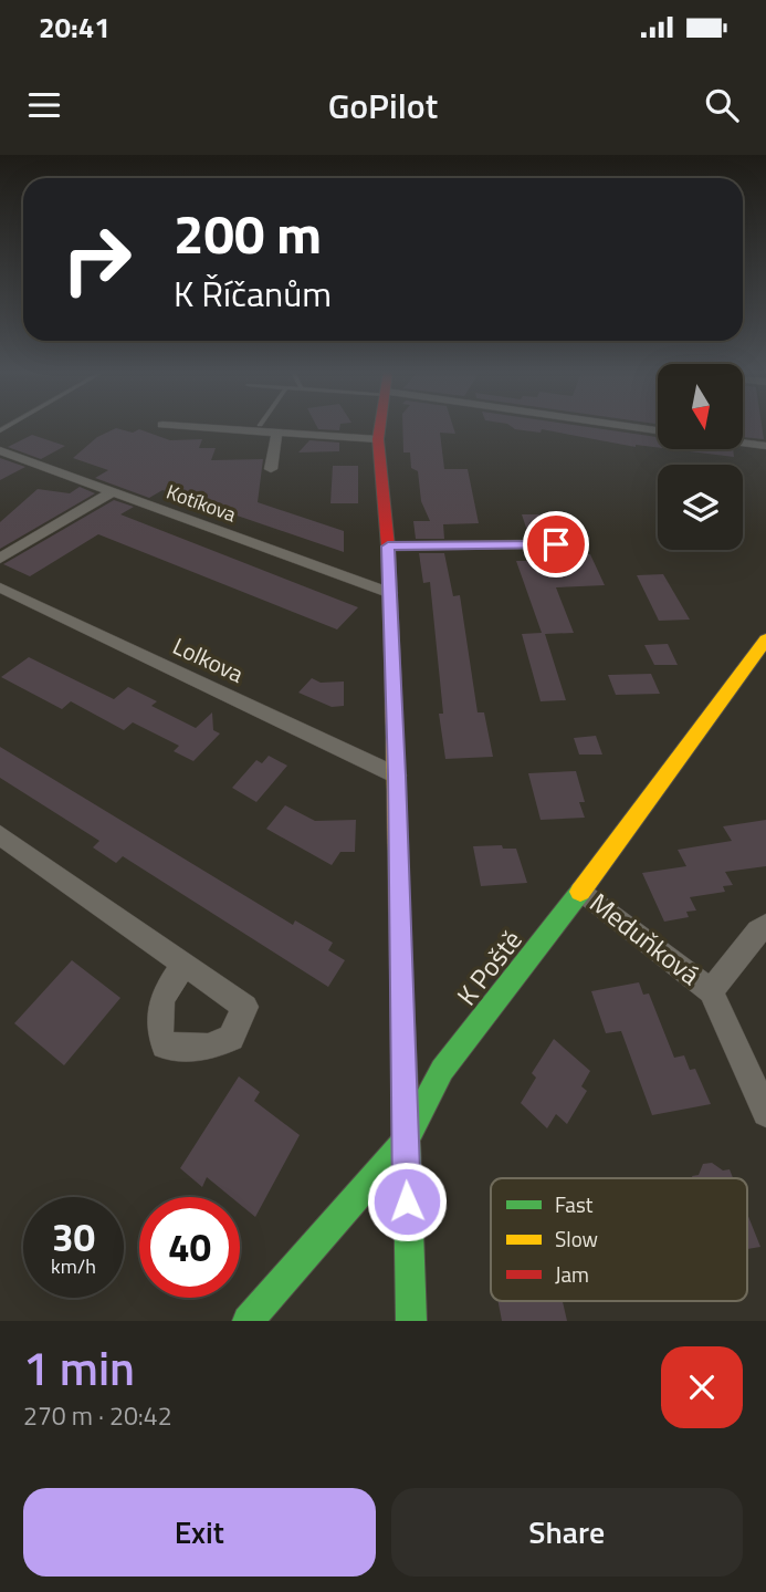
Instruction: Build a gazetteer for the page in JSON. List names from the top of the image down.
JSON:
{
  "streets": {
    "street": [
      "Kotíkova",
      "Lolkova",
      "Meduňková",
      "K Poště"
    ]
  },
  "crossings": [
    ["Meduňková", "K Poště"]
  ],
  "legend": ["Fast", "Slow", "Jam"],
  "north": "bottom",
  "page": {
    "status": "20:41",
    "header": "GoPilot",
    "turn": ["200 m", "K Říčanům"],
    "speed": "30 km/h",
    "limit": "40",
    "heading": ["1 min", "270 m · 20:42"],
    "buttons": ["Exit", "Share"]
  }
}
